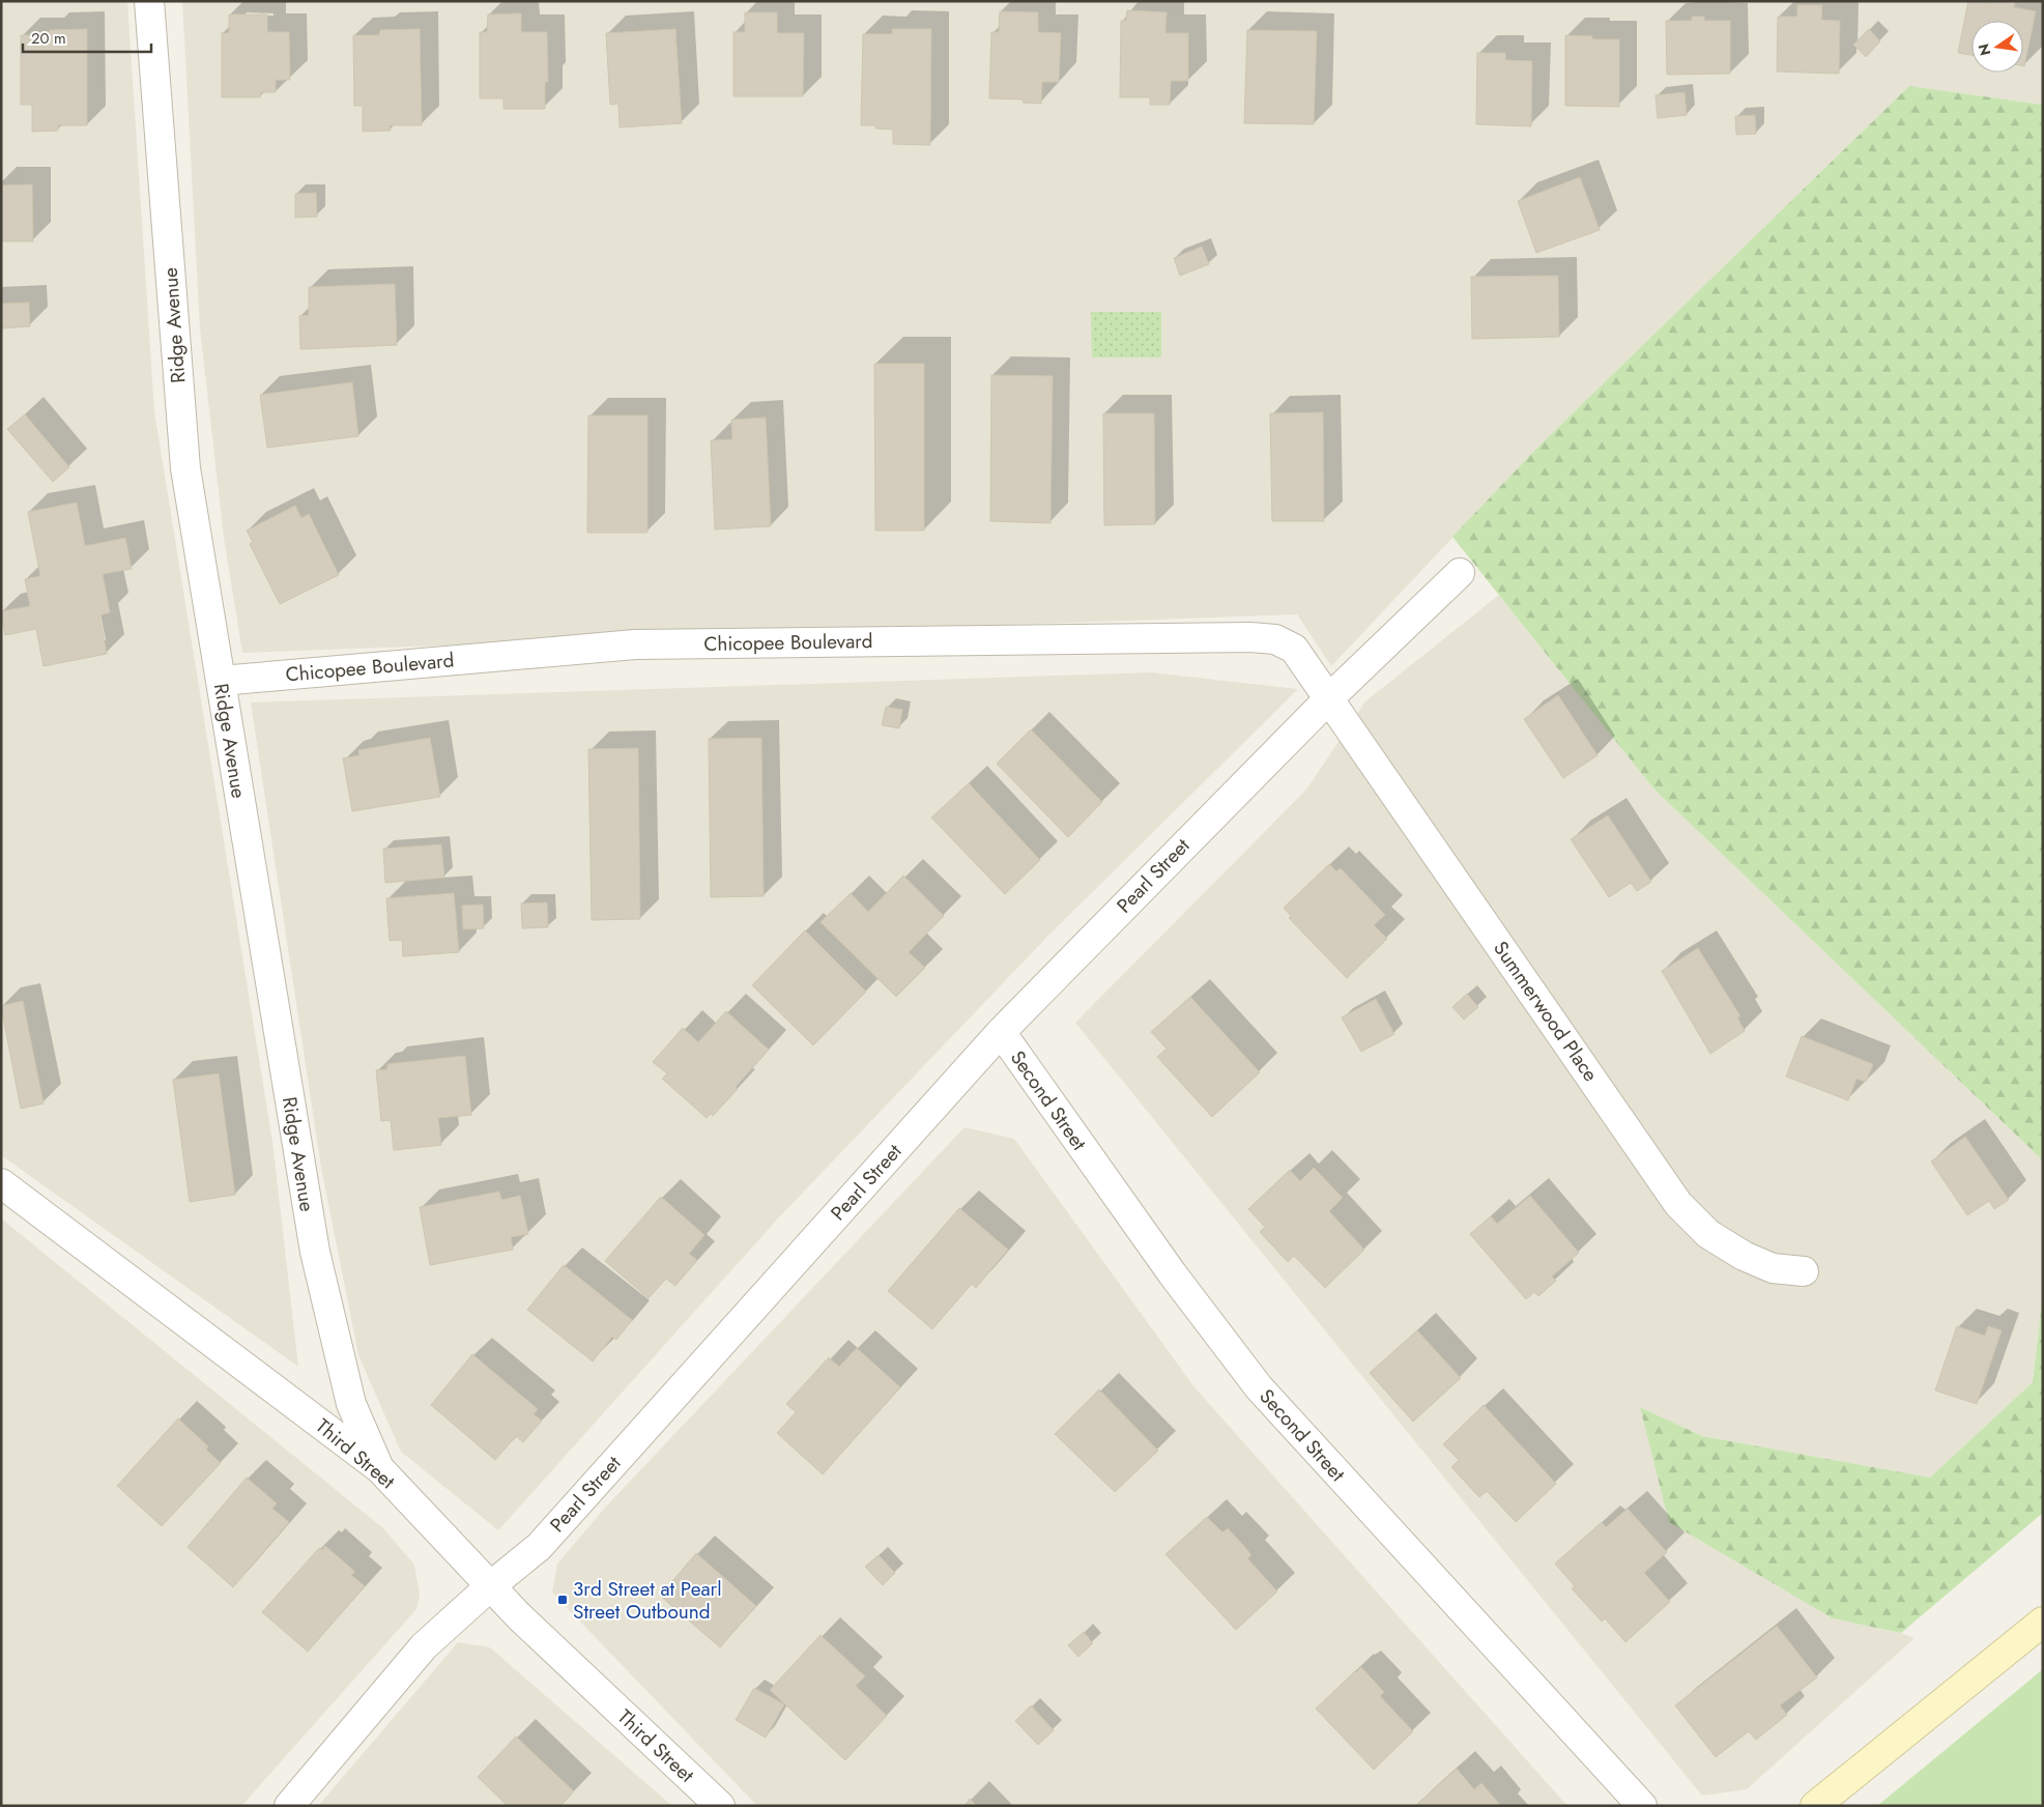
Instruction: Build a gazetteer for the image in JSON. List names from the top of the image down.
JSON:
{
  "streets": {
    "street": [
      "Ridge Avenue",
      "Chicopee Boulevard",
      "Pearl Street",
      "Summerwood Place",
      "Second Street",
      "Third Street"
    ]
  },
  "crossings": [
    ["Ridge Avenue", "Chicopee Boulevard"],
    ["Ridge Avenue", "Third Street"],
    ["Chicopee Boulevard", "Pearl Street"],
    ["Chicopee Boulevard", "Summerwood Place"],
    ["Pearl Street", "Summerwood Place"],
    ["Pearl Street", "Second Street"],
    ["Pearl Street", "Third Street"]
  ],
  "places": {
    "transit": ["3rd Street at Pearl Street Outbound"]
  },
  "scale_bar": "20 m",
  "north": "left"
}
